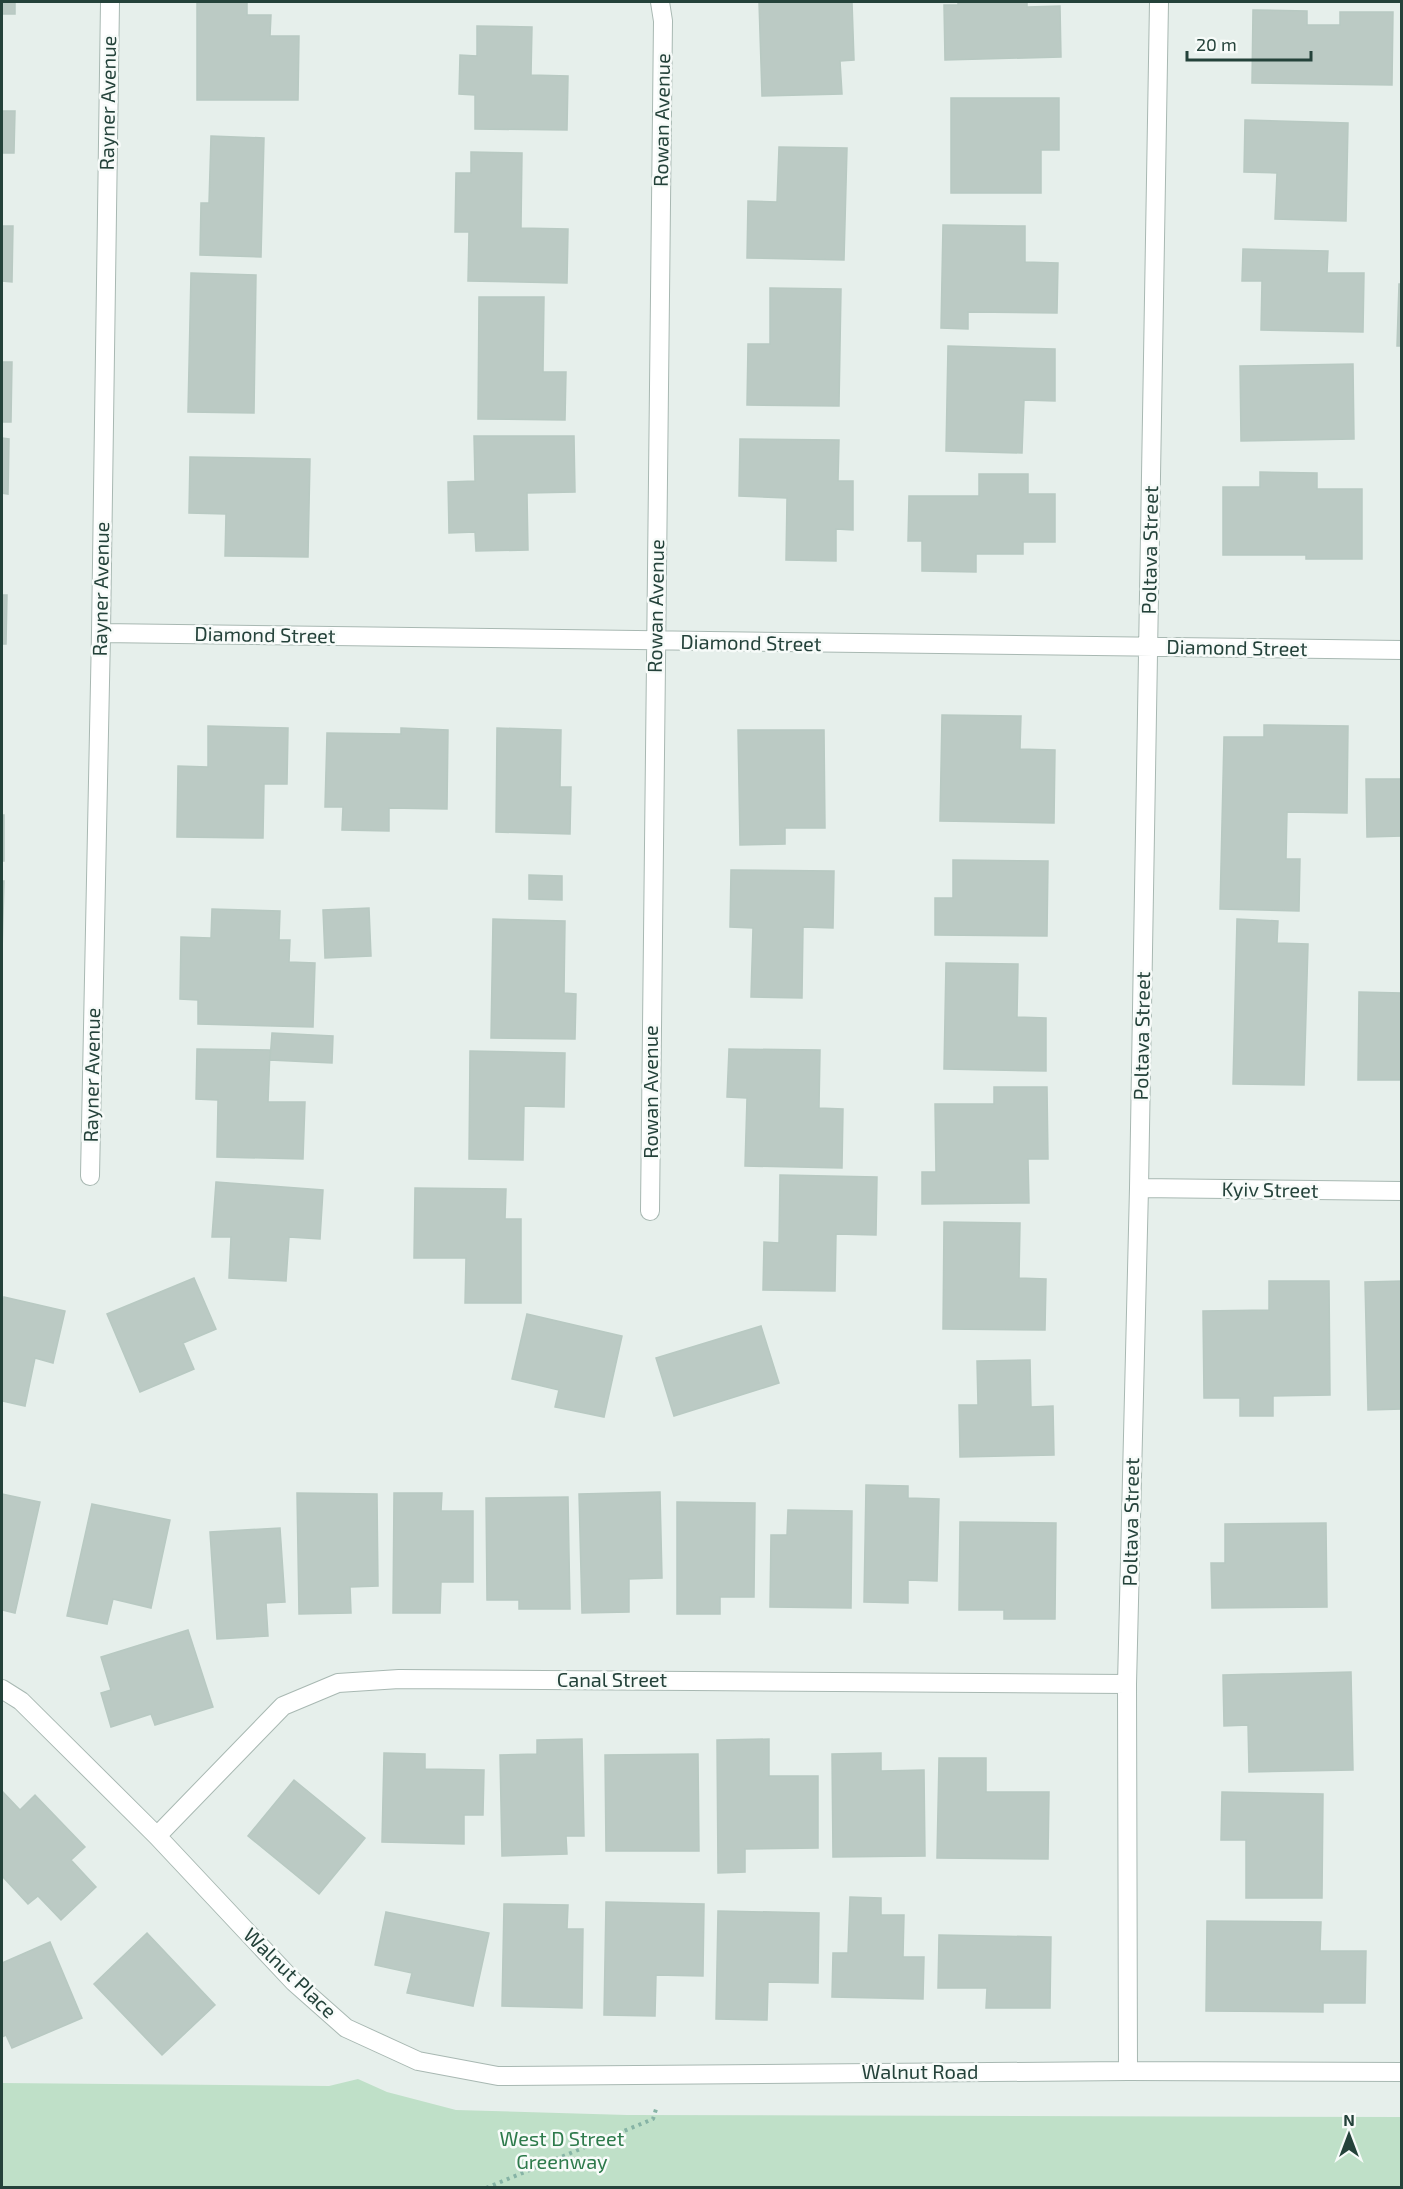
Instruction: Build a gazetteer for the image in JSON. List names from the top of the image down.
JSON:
{
  "streets": {
    "street": [
      "Rayner Avenue",
      "Rowan Avenue",
      "Poltava Street",
      "Diamond Street",
      "Kyiv Street",
      "Canal Street",
      "Walnut Place",
      "Walnut Road"
    ]
  },
  "crossings": [
    ["Rayner Avenue", "Diamond Street"],
    ["Rowan Avenue", "Diamond Street"],
    ["Poltava Street", "Diamond Street"],
    ["Poltava Street", "Kyiv Street"],
    ["Poltava Street", "Canal Street"],
    ["Poltava Street", "Walnut Road"],
    ["Canal Street", "Walnut Place"],
    ["Walnut Place", "Walnut Road"]
  ],
  "parks": ["West D Street Greenway"],
  "scale_bar": "20 m",
  "north": "top"
}
